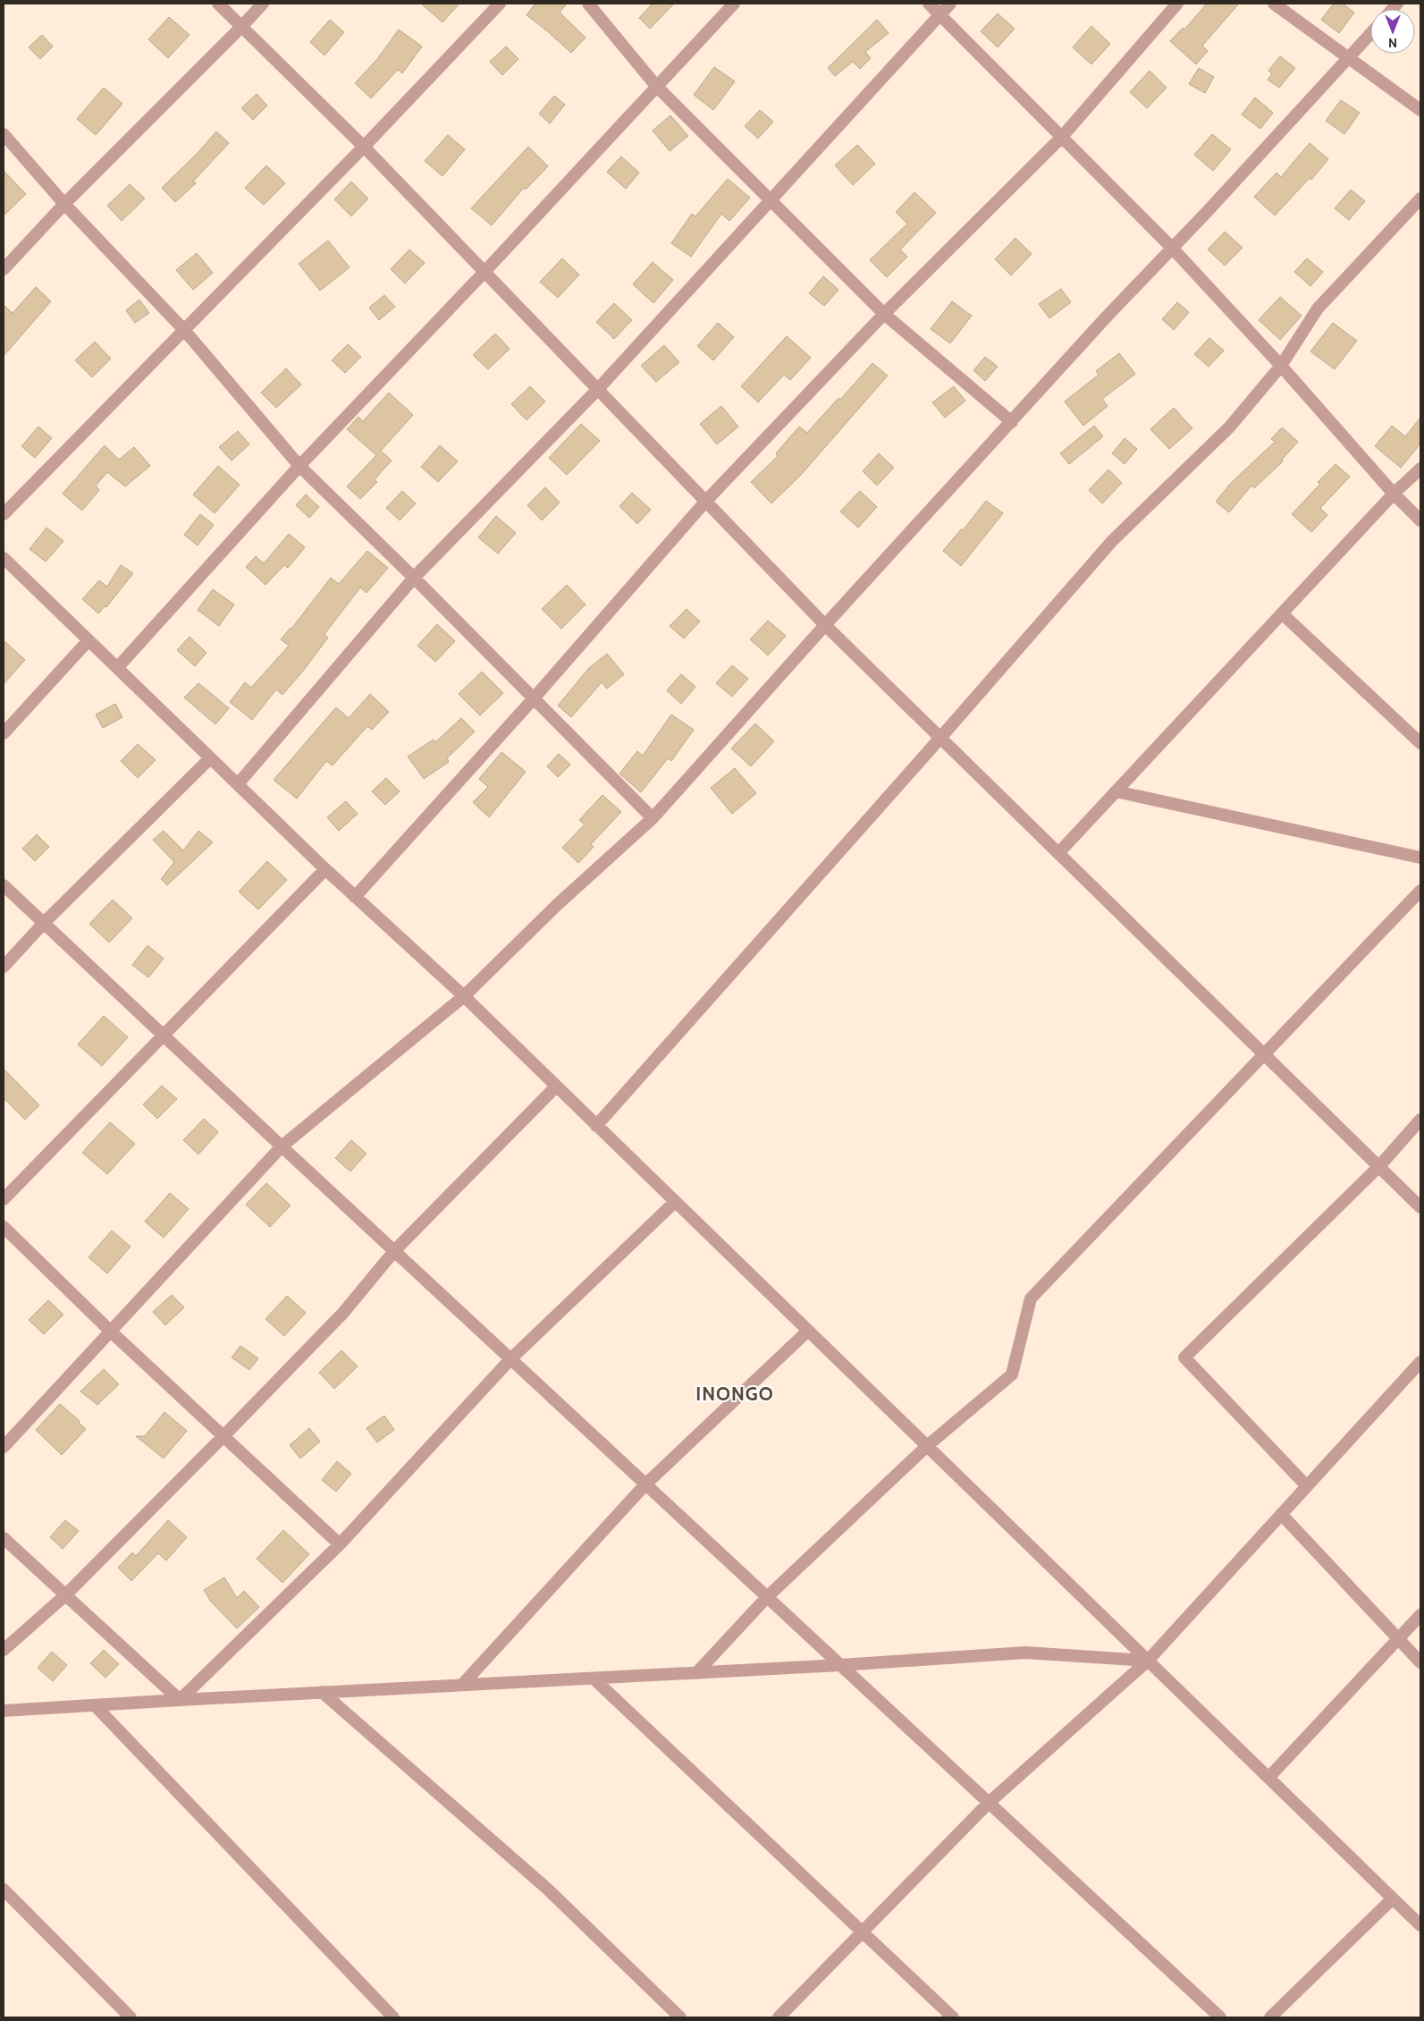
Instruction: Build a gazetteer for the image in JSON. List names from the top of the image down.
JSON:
{
  "districts": ["INONGO"],
  "north": "bottom"
}
